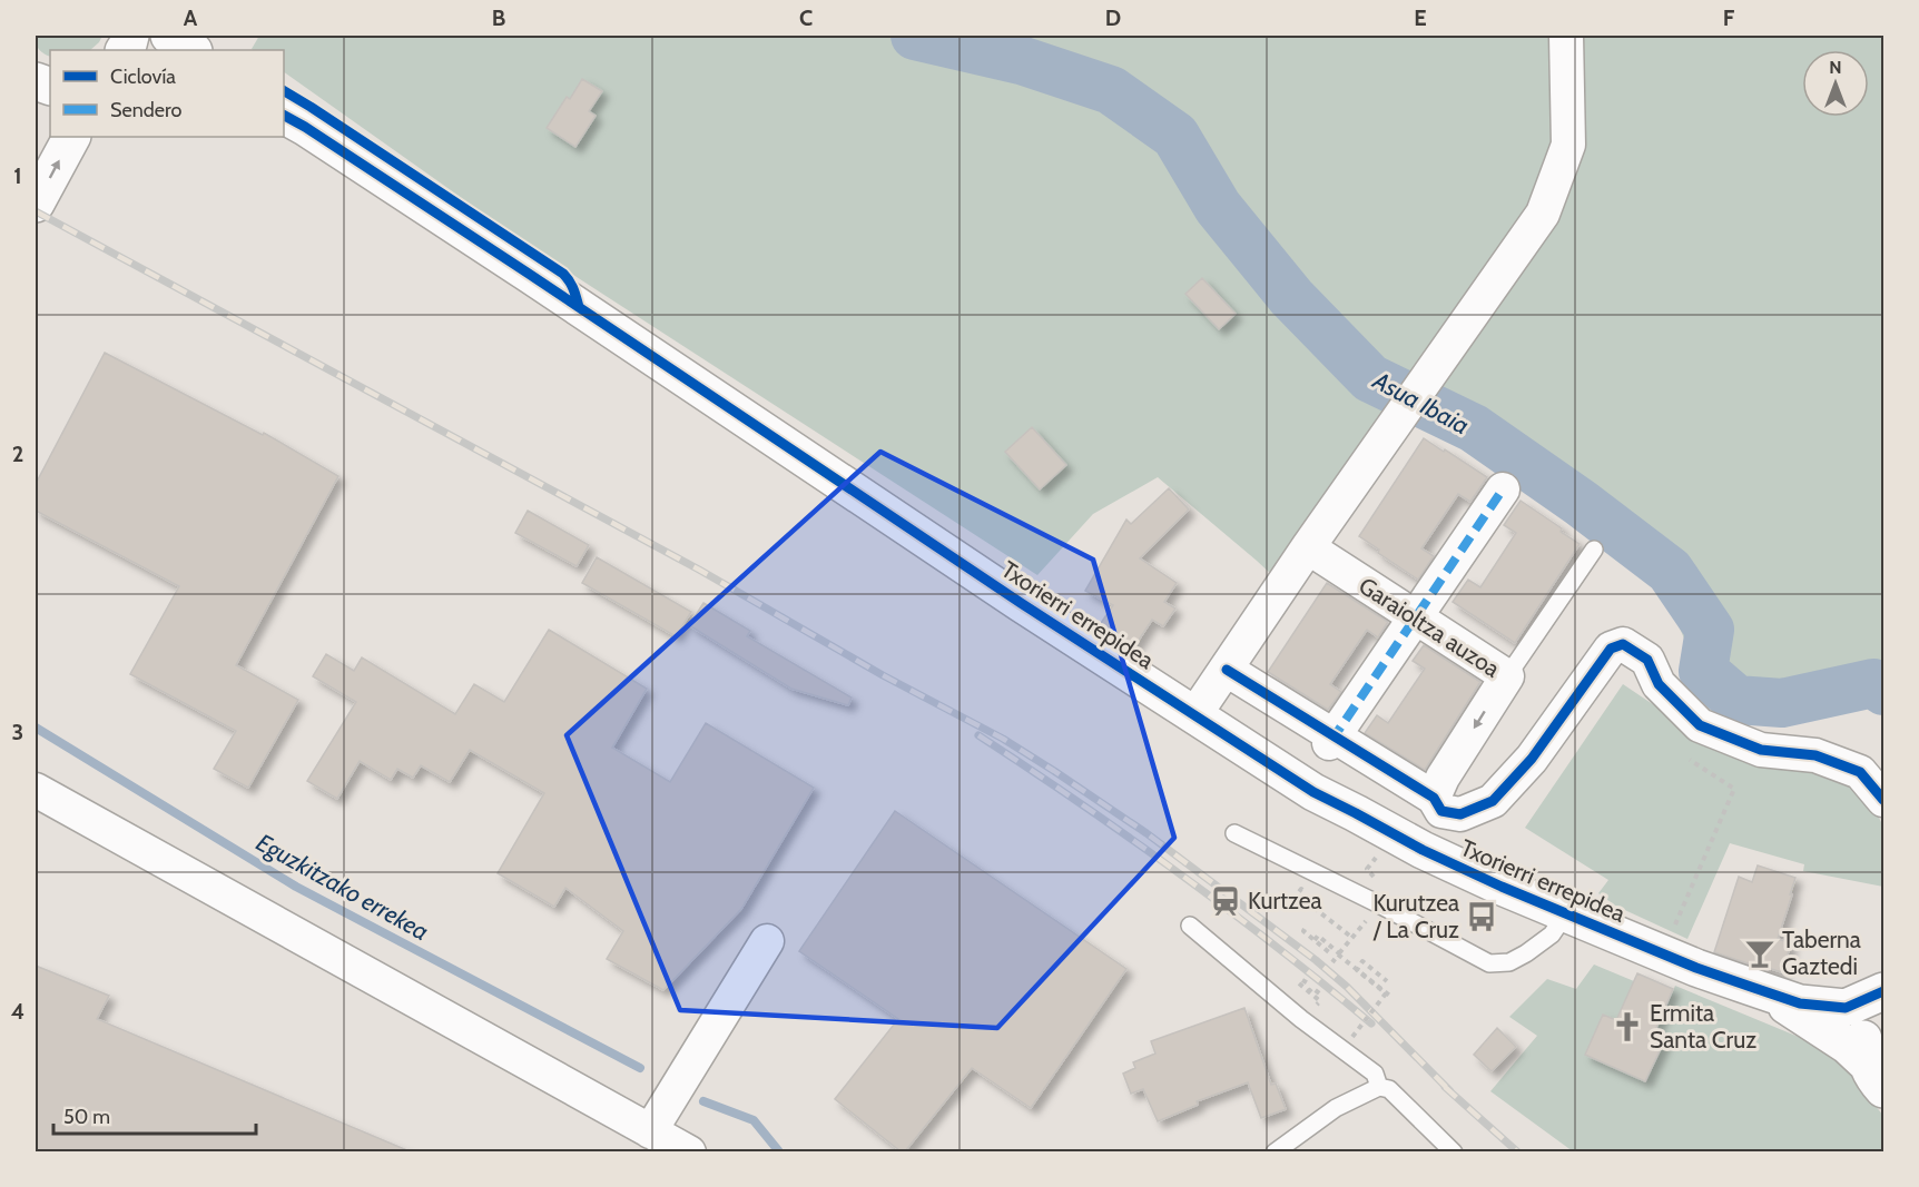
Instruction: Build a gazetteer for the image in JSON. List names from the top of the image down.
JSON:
{
  "streets": {
    "street": ["Txorierri errepidea", "Garaioltza auzoa"]
  },
  "water": ["Asua Ibaia", "Eguzkitzako errekea"],
  "places": {
    "station": ["Kurtzea"],
    "bus stop": ["Kurutzea / La Cruz"],
    "bar": ["Taberna Gaztedi"],
    "church": ["Ermita Santa Cruz"]
  },
  "legend": ["Ciclovía", "Sendero"],
  "scale_bar": "50 m",
  "north": "top",
  "grid": {
    "columns": [
      "A",
      "B",
      "C",
      "D",
      "E",
      "F"
    ],
    "rows": [
      "1",
      "2",
      "3",
      "4"
    ]
  }
}
